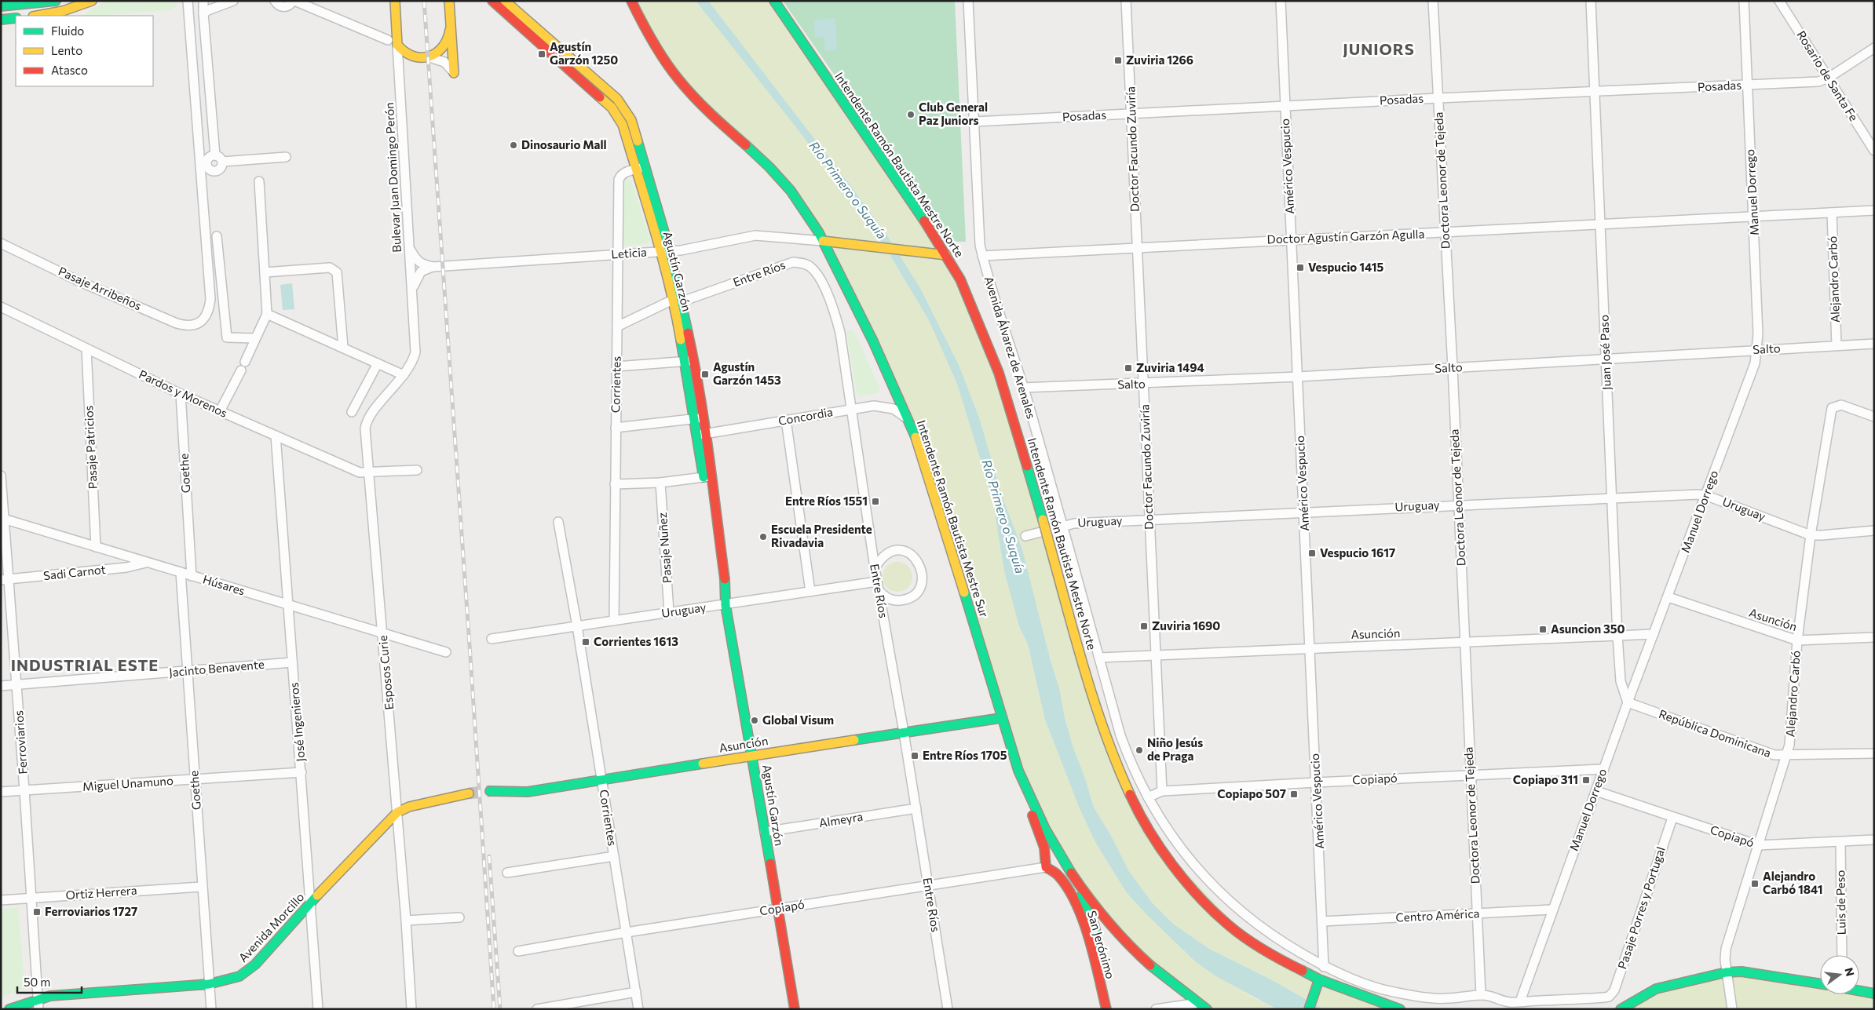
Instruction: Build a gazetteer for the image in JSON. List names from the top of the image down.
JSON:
{
  "streets": {
    "main road": [
      "Intendente Ramón Bautista Mestre Norte",
      "Bulevar Juan Domingo Perón",
      "Agustín Garzón",
      "Intendente Ramón Bautista Mestre Sur",
      "Asunción",
      "Avenida Morcillo",
      "San Jerónimo"
    ],
    "street": [
      "Rosario de Santa Fe",
      "Posadas",
      "Doctor Facundo Zuviría",
      "Américo Vespucio",
      "Doctora Leonor de Tejeda",
      "Manuel Dorrego",
      "Doctor Agustín Garzón Agulla",
      "Leticia",
      "Entre Ríos",
      "Alejandro Carbó",
      "Pasaje Arribeños",
      "Avenida Álvarez de Arenales",
      "Salto",
      "Juan José Paso",
      "Corrientes",
      "Pardos y Morenos",
      "Concordia",
      "Pasaje Patricios",
      "Goethe",
      "Uruguay",
      "Pasaje Nuñez",
      "Sadi Carnot",
      "Húsares",
      "Jacinto Benavente",
      "Esposos Curie",
      "José Ingenieros",
      "República Dominicana",
      "Ferroviarios",
      "Copiapó",
      "Miguel Unamuno",
      "Almeyra",
      "Ortiz Herrera",
      "Luis de Peso",
      "Pasaje Porres y Portugal",
      "Centro América"
    ]
  },
  "crossings": [
    ["Rosario de Santa Fe", "Posadas"],
    ["Posadas", "Doctor Facundo Zuviría"],
    ["Posadas", "Américo Vespucio"],
    ["Posadas", "Doctora Leonor de Tejeda"],
    ["Posadas", "Manuel Dorrego"],
    ["Posadas", "Avenida Álvarez de Arenales"],
    ["Posadas", "Juan José Paso"],
    ["Doctor Facundo Zuviría", "Doctor Agustín Garzón Agulla"],
    ["Doctor Facundo Zuviría", "Salto"],
    ["Doctor Facundo Zuviría", "Uruguay"],
    ["Doctor Facundo Zuviría", "Asunción"],
    ["Doctor Facundo Zuviría", "Copiapó"],
    ["Américo Vespucio", "Doctor Agustín Garzón Agulla"],
    ["Américo Vespucio", "Avenida Álvarez de Arenales"],
    ["Américo Vespucio", "Salto"],
    ["Américo Vespucio", "Uruguay"],
    ["Américo Vespucio", "Asunción"],
    ["Américo Vespucio", "Copiapó"],
    ["Américo Vespucio", "Centro América"],
    ["Bulevar Juan Domingo Perón", "Leticia"],
    ["Bulevar Juan Domingo Perón", "Esposos Curie"],
    ["Doctora Leonor de Tejeda", "Doctor Agustín Garzón Agulla"],
    ["Doctora Leonor de Tejeda", "Avenida Álvarez de Arenales"],
    ["Doctora Leonor de Tejeda", "Salto"],
    ["Doctora Leonor de Tejeda", "Uruguay"],
    ["Doctora Leonor de Tejeda", "Asunción"],
    ["Doctora Leonor de Tejeda", "Copiapó"],
    ["Doctora Leonor de Tejeda", "Centro América"],
    ["Manuel Dorrego", "Doctor Agustín Garzón Agulla"],
    ["Manuel Dorrego", "Avenida Álvarez de Arenales"],
    ["Manuel Dorrego", "Salto"],
    ["Manuel Dorrego", "Juan José Paso"],
    ["Manuel Dorrego", "Uruguay"],
    ["Manuel Dorrego", "Asunción"],
    ["Manuel Dorrego", "República Dominicana"],
    ["Manuel Dorrego", "Copiapó"],
    ["Manuel Dorrego", "Centro América"],
    ["Doctor Agustín Garzón Agulla", "Alejandro Carbó"],
    ["Doctor Agustín Garzón Agulla", "Avenida Álvarez de Arenales"],
    ["Doctor Agustín Garzón Agulla", "Juan José Paso"],
    ["Leticia", "Agustín Garzón"],
    ["Leticia", "Corrientes"],
    ["Leticia", "Intendente Ramón Bautista Mestre Sur"],
    ["Agustín Garzón", "Entre Ríos"],
    ["Agustín Garzón", "Corrientes"],
    ["Agustín Garzón", "Concordia"],
    ["Agustín Garzón", "Uruguay"],
    ["Agustín Garzón", "Asunción"],
    ["Agustín Garzón", "Copiapó"],
    ["Agustín Garzón", "Almeyra"],
    ["Entre Ríos", "Corrientes"],
    ["Entre Ríos", "Concordia"],
    ["Entre Ríos", "Uruguay"],
    ["Entre Ríos", "Asunción"],
    ["Entre Ríos", "Copiapó"],
    ["Entre Ríos", "Almeyra"],
    ["Alejandro Carbó", "Salto"],
    ["Alejandro Carbó", "Uruguay"],
    ["Alejandro Carbó", "Asunción"],
    ["Alejandro Carbó", "República Dominicana"],
    ["Alejandro Carbó", "Copiapó"],
    ["Avenida Álvarez de Arenales", "Salto"],
    ["Avenida Álvarez de Arenales", "Uruguay"],
    ["Avenida Álvarez de Arenales", "Asunción"],
    ["Avenida Álvarez de Arenales", "Copiapó"],
    ["Avenida Álvarez de Arenales", "Pasaje Porres y Portugal"],
    ["Salto", "Juan José Paso"],
    ["Juan José Paso", "Uruguay"],
    ["Juan José Paso", "Asunción"],
    ["Juan José Paso", "República Dominicana"],
    ["Corrientes", "Uruguay"],
    ["Corrientes", "Asunción"],
    ["Corrientes", "Copiapó"],
    ["Pardos y Morenos", "Pasaje Patricios"],
    ["Pardos y Morenos", "Goethe"],
    ["Pardos y Morenos", "Esposos Curie"],
    ["Pardos y Morenos", "José Ingenieros"],
    ["Concordia", "Intendente Ramón Bautista Mestre Sur"],
    ["Pasaje Patricios", "Húsares"],
    ["Goethe", "Húsares"],
    ["Goethe", "Jacinto Benavente"],
    ["Goethe", "Miguel Unamuno"],
    ["Goethe", "Ortiz Herrera"],
    ["Goethe", "Avenida Morcillo"],
    ["Uruguay", "Pasaje Nuñez"],
    ["Intendente Ramón Bautista Mestre Sur", "Asunción"],
    ["Intendente Ramón Bautista Mestre Sur", "San Jerónimo"],
    ["Sadi Carnot", "Húsares"],
    ["Sadi Carnot", "Ferroviarios"],
    ["Húsares", "Esposos Curie"],
    ["Húsares", "José Ingenieros"],
    ["Húsares", "Ferroviarios"],
    ["Jacinto Benavente", "José Ingenieros"],
    ["Jacinto Benavente", "Ferroviarios"],
    ["Esposos Curie", "Avenida Morcillo"],
    ["José Ingenieros", "Miguel Unamuno"],
    ["José Ingenieros", "Avenida Morcillo"],
    ["Ferroviarios", "Miguel Unamuno"],
    ["Ferroviarios", "Ortiz Herrera"],
    ["Ferroviarios", "Avenida Morcillo"],
    ["Copiapó", "Luis de Peso"],
    ["Copiapó", "Pasaje Porres y Portugal"],
    ["Copiapó", "San Jerónimo"]
  ],
  "districts": ["JUNIORS", "INDUSTRIAL ESTE"],
  "water": ["Río Primero o Suquía"],
  "places": {
    "transit": [
      "Agustín Garzón 1250",
      "Zuviria 1266",
      "Vespucio 1415",
      "Zuviria 1494",
      "Agustín Garzón 1453",
      "Entre Ríos 1551",
      "Vespucio 1617",
      "Zuviria 1690",
      "Asuncion 350",
      "Corrientes 1613",
      "Entre Ríos 1705",
      "Copiapo 311",
      "Copiapo 507",
      "Alejandro Carbó 1841",
      "Ferroviarios 1727"
    ],
    "other": [
      "Club General Paz Juniors",
      "Dinosaurio Mall",
      "Escuela Presidente Rivadavia",
      "Global Visum",
      "Niño Jesús de Praga"
    ]
  },
  "legend": ["Fluido", "Lento", "Atasco"],
  "scale_bar": "50 m",
  "north": "right"
}
